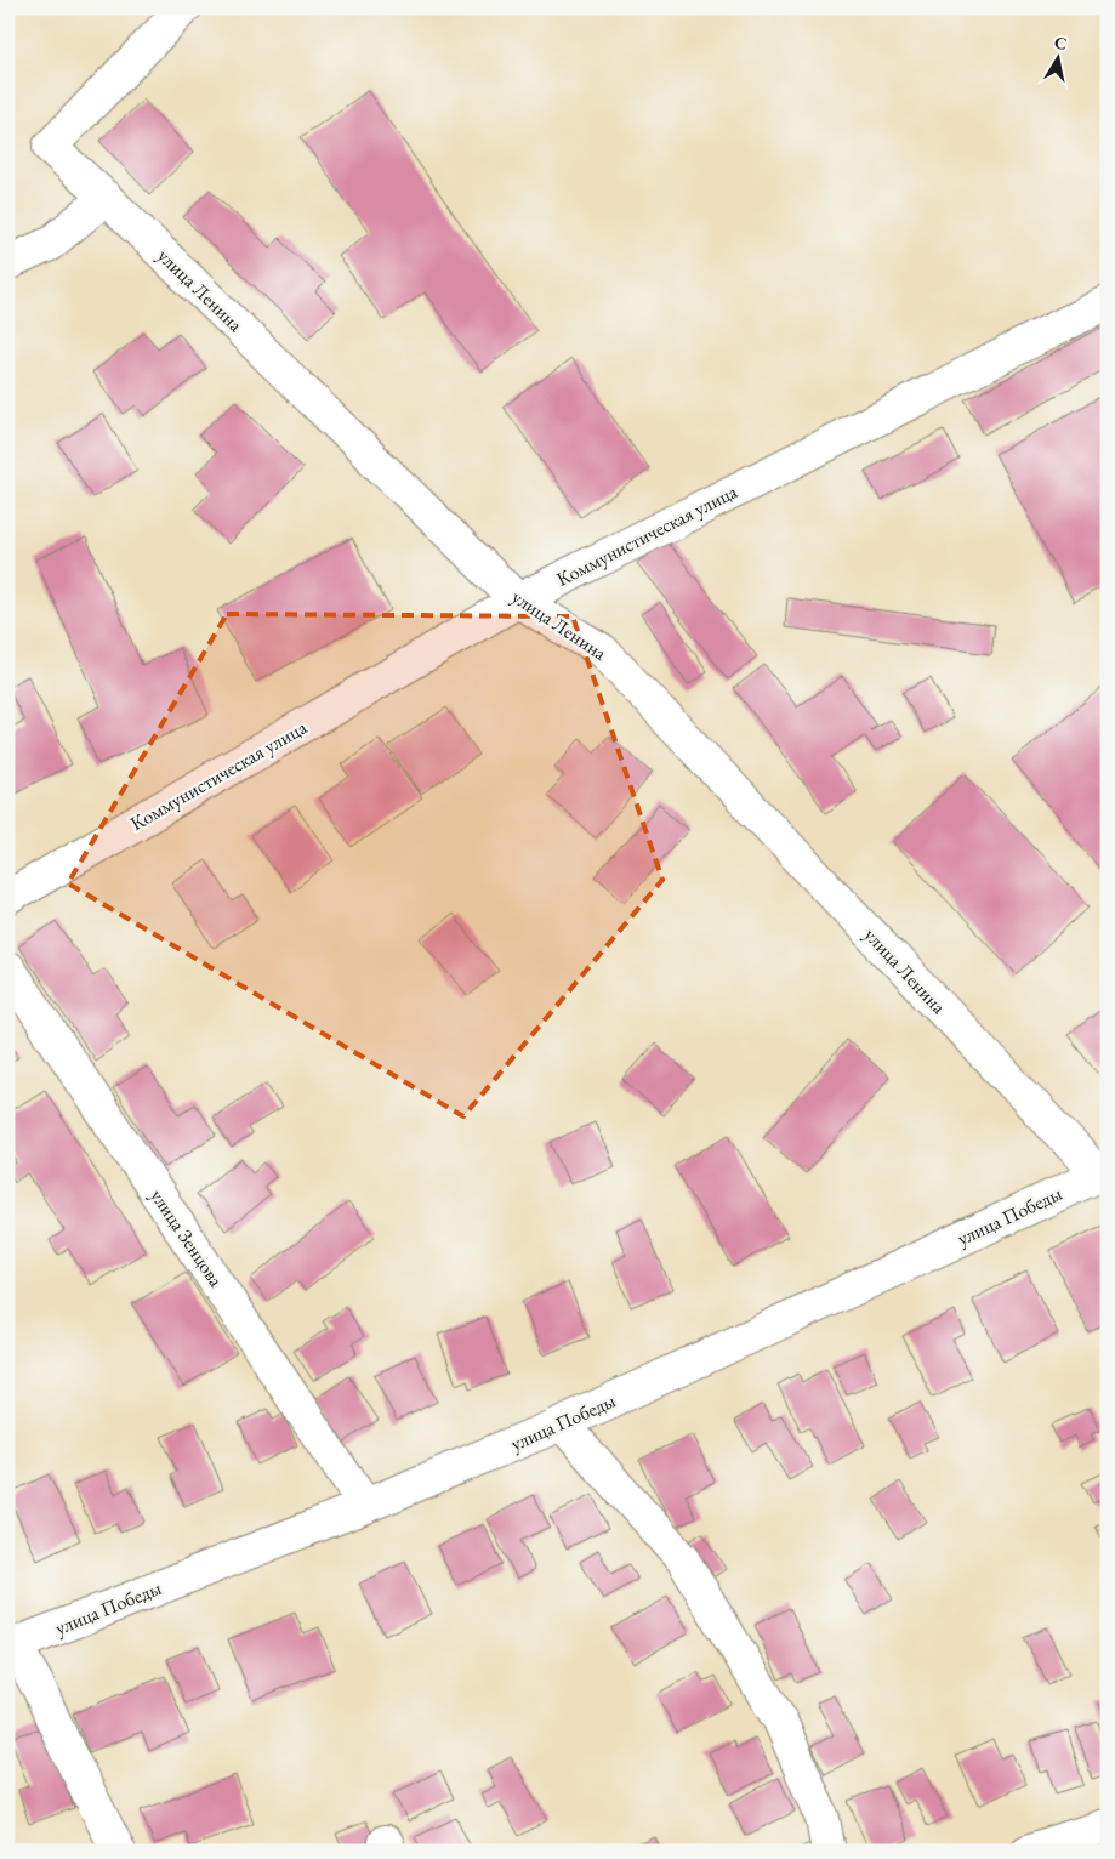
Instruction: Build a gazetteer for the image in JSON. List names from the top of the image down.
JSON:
{
  "streets": {
    "street": [
      "улица Ленина",
      "Коммунистическая улица",
      "улица Победы",
      "улица Зенцова"
    ]
  },
  "crossings": [
    ["улица Ленина", "Коммунистическая улица"],
    ["улица Ленина", "улица Победы"],
    ["улица Победы", "улица Зенцова"]
  ],
  "north": "top"
}
